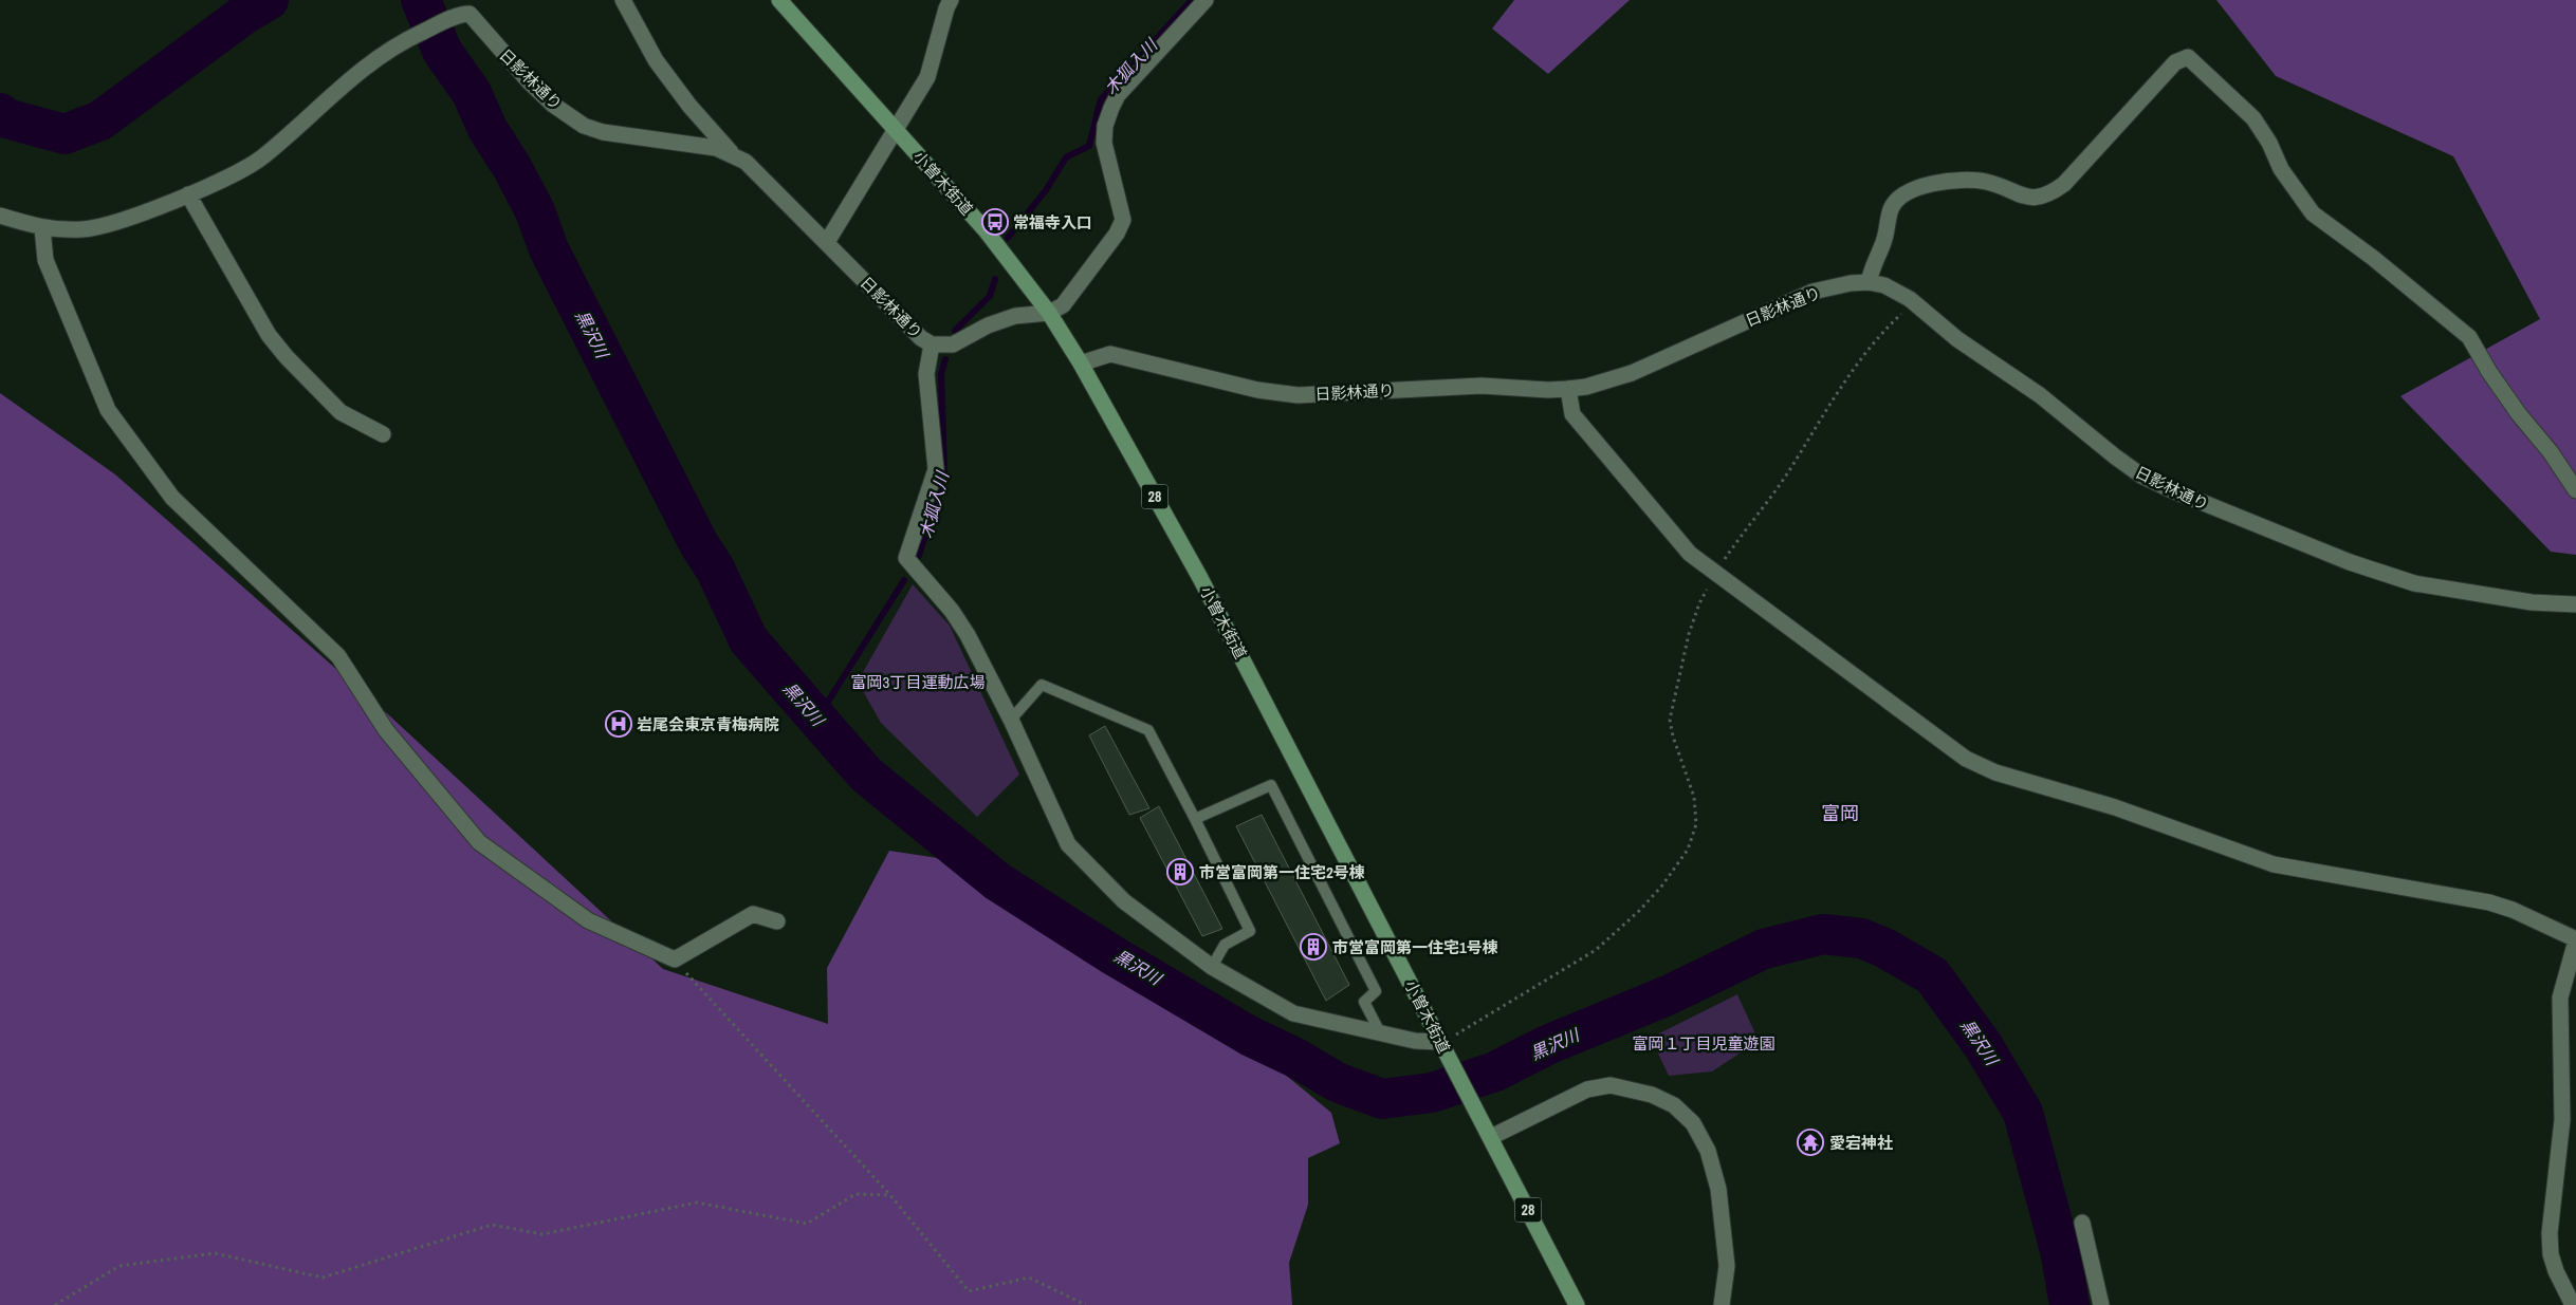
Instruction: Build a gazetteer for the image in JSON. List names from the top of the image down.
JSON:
{
  "streets": {
    "main road": ["小曽木街道", "28"],
    "street": ["日影林通り"]
  },
  "crossings": [
    ["日影林通り", "小曽木街道"]
  ],
  "districts": ["富岡"],
  "water": ["木狐入川", "黒沢川"],
  "parks": ["富岡3丁目運動広場", "富岡１丁目児童遊園"],
  "places": {
    "bus stop": ["常福寺入口"],
    "hospital": ["岩尾会東京青梅病院"],
    "building": ["市営富岡第一住宅2号棟", "市営富岡第一住宅1号棟"],
    "temple": ["愛宕神社"]
  }
}
